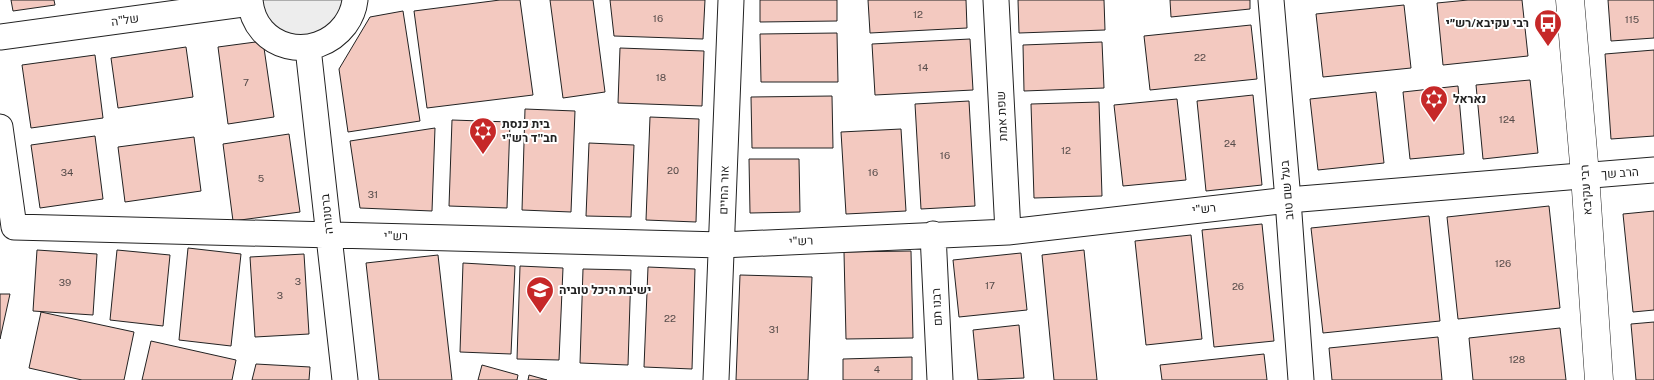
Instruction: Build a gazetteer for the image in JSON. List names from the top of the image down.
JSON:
{
  "streets": {
    "street": [
      "של\"ה",
      "שפת אמת",
      "הרב שך",
      "אור החיים",
      "בעל שם טוב",
      "רבי עקיבא",
      "רש\"י",
      "ברטנורה",
      "רבנו תם"
    ]
  },
  "crossings": [
    ["שפת אמת", "רש\"י"],
    ["הרב שך", "רבי עקיבא"],
    ["הרב שך", "רש\"י"],
    ["אור החיים", "רש\"י"],
    ["בעל שם טוב", "רש\"י"],
    ["רבי עקיבא", "רש\"י"],
    ["רש\"י", "ברטנורה"],
    ["רש\"י", "רבנו תם"]
  ],
  "places": {
    "bus stop": ["רבי עקיבא/רש״י"],
    "synagogue": ["נאראל", "בית כנסת חב\"ד רש\"י"],
    "school or university": ["ישיבת היכל טוביה"]
  },
  "house_numbers": [
    "12",
    "16",
    "115",
    "22",
    "14",
    "18",
    "7",
    "124",
    "24",
    "12",
    "16",
    "20",
    "34",
    "16",
    "5",
    "31",
    "126",
    "3",
    "39",
    "17",
    "26",
    "3",
    "22",
    "31",
    "128",
    "4"
  ]
}
